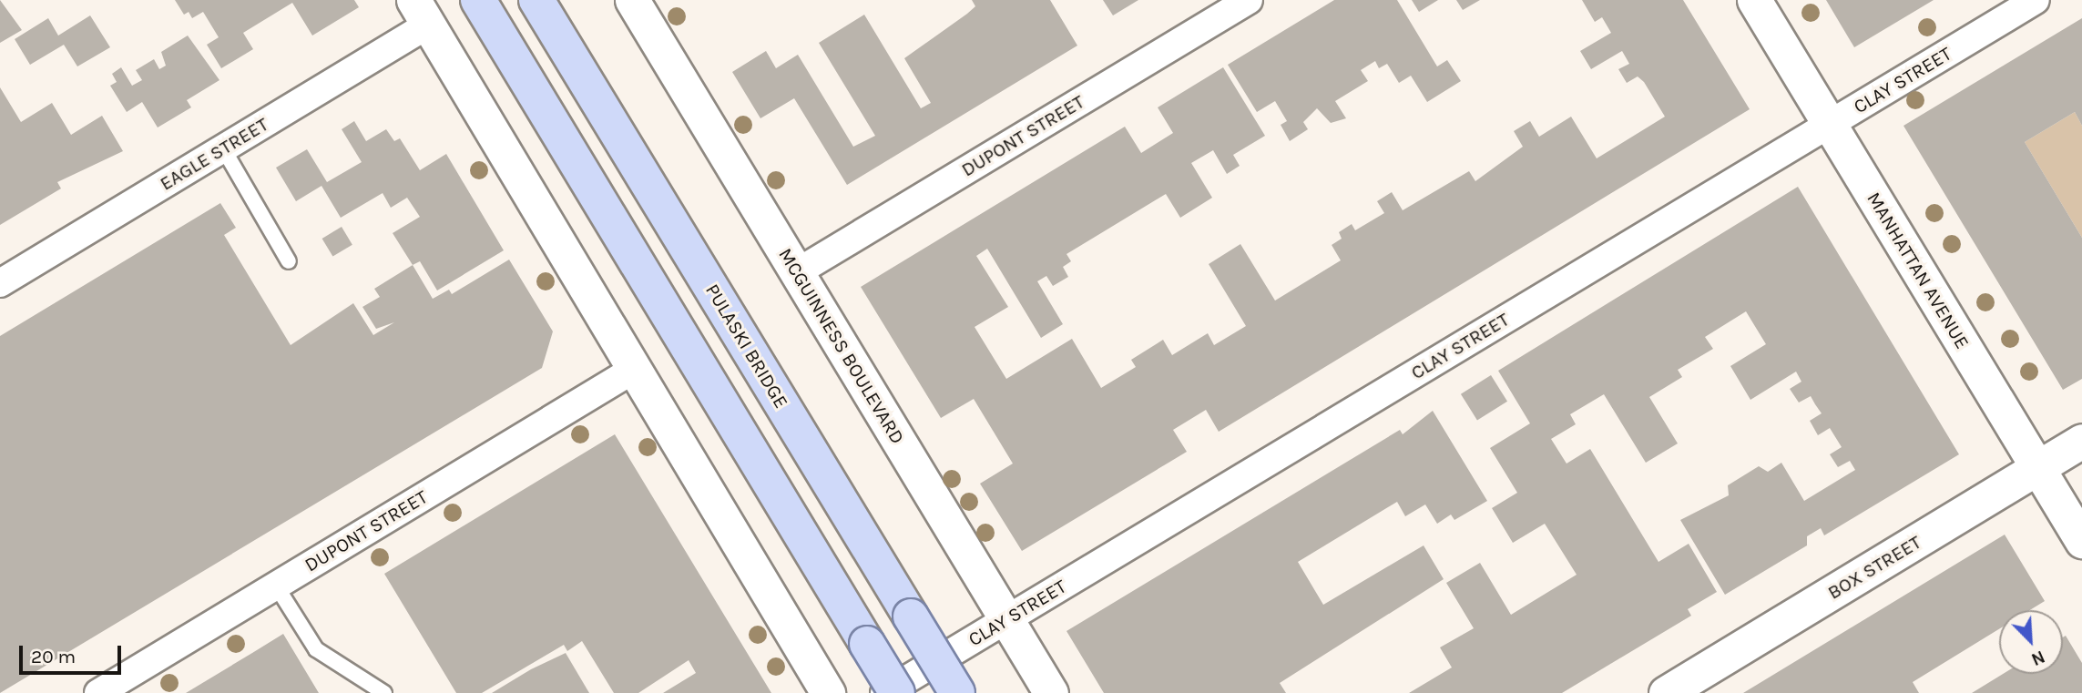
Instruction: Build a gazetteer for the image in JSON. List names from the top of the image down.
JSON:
{
  "streets": {
    "main road": ["PULASKI BRIDGE"],
    "street": [
      "CLAY STREET",
      "DUPONT STREET",
      "EAGLE STREET",
      "MANHATTAN AVENUE",
      "MCGUINNESS BOULEVARD",
      "BOX STREET"
    ]
  },
  "crossings": [
    ["CLAY STREET", "MANHATTAN AVENUE"],
    ["CLAY STREET", "MCGUINNESS BOULEVARD"],
    ["DUPONT STREET", "MCGUINNESS BOULEVARD"],
    ["MANHATTAN AVENUE", "BOX STREET"]
  ],
  "scale_bar": "20 m",
  "north": "bottom right"
}
